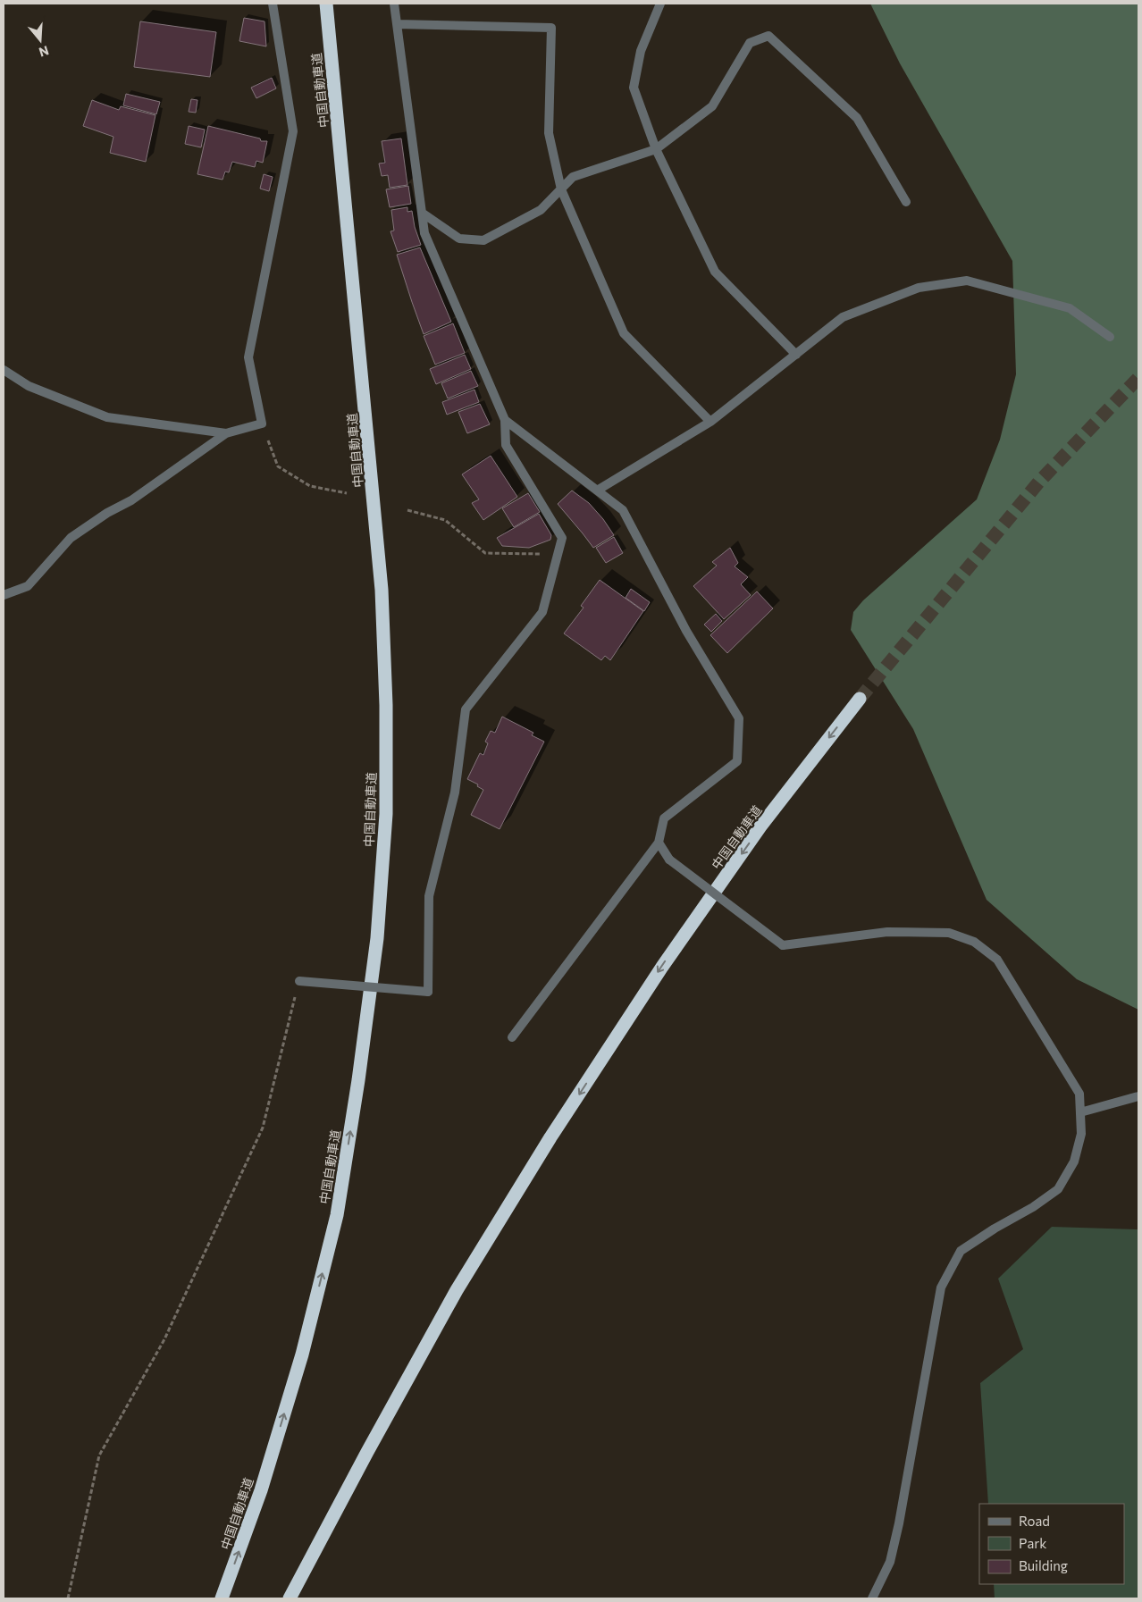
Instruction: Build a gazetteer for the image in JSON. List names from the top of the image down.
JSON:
{
  "streets": {
    "highway": ["中国自動車道"]
  },
  "legend": ["Road", "Park", "Building"],
  "north": "bottom"
}
